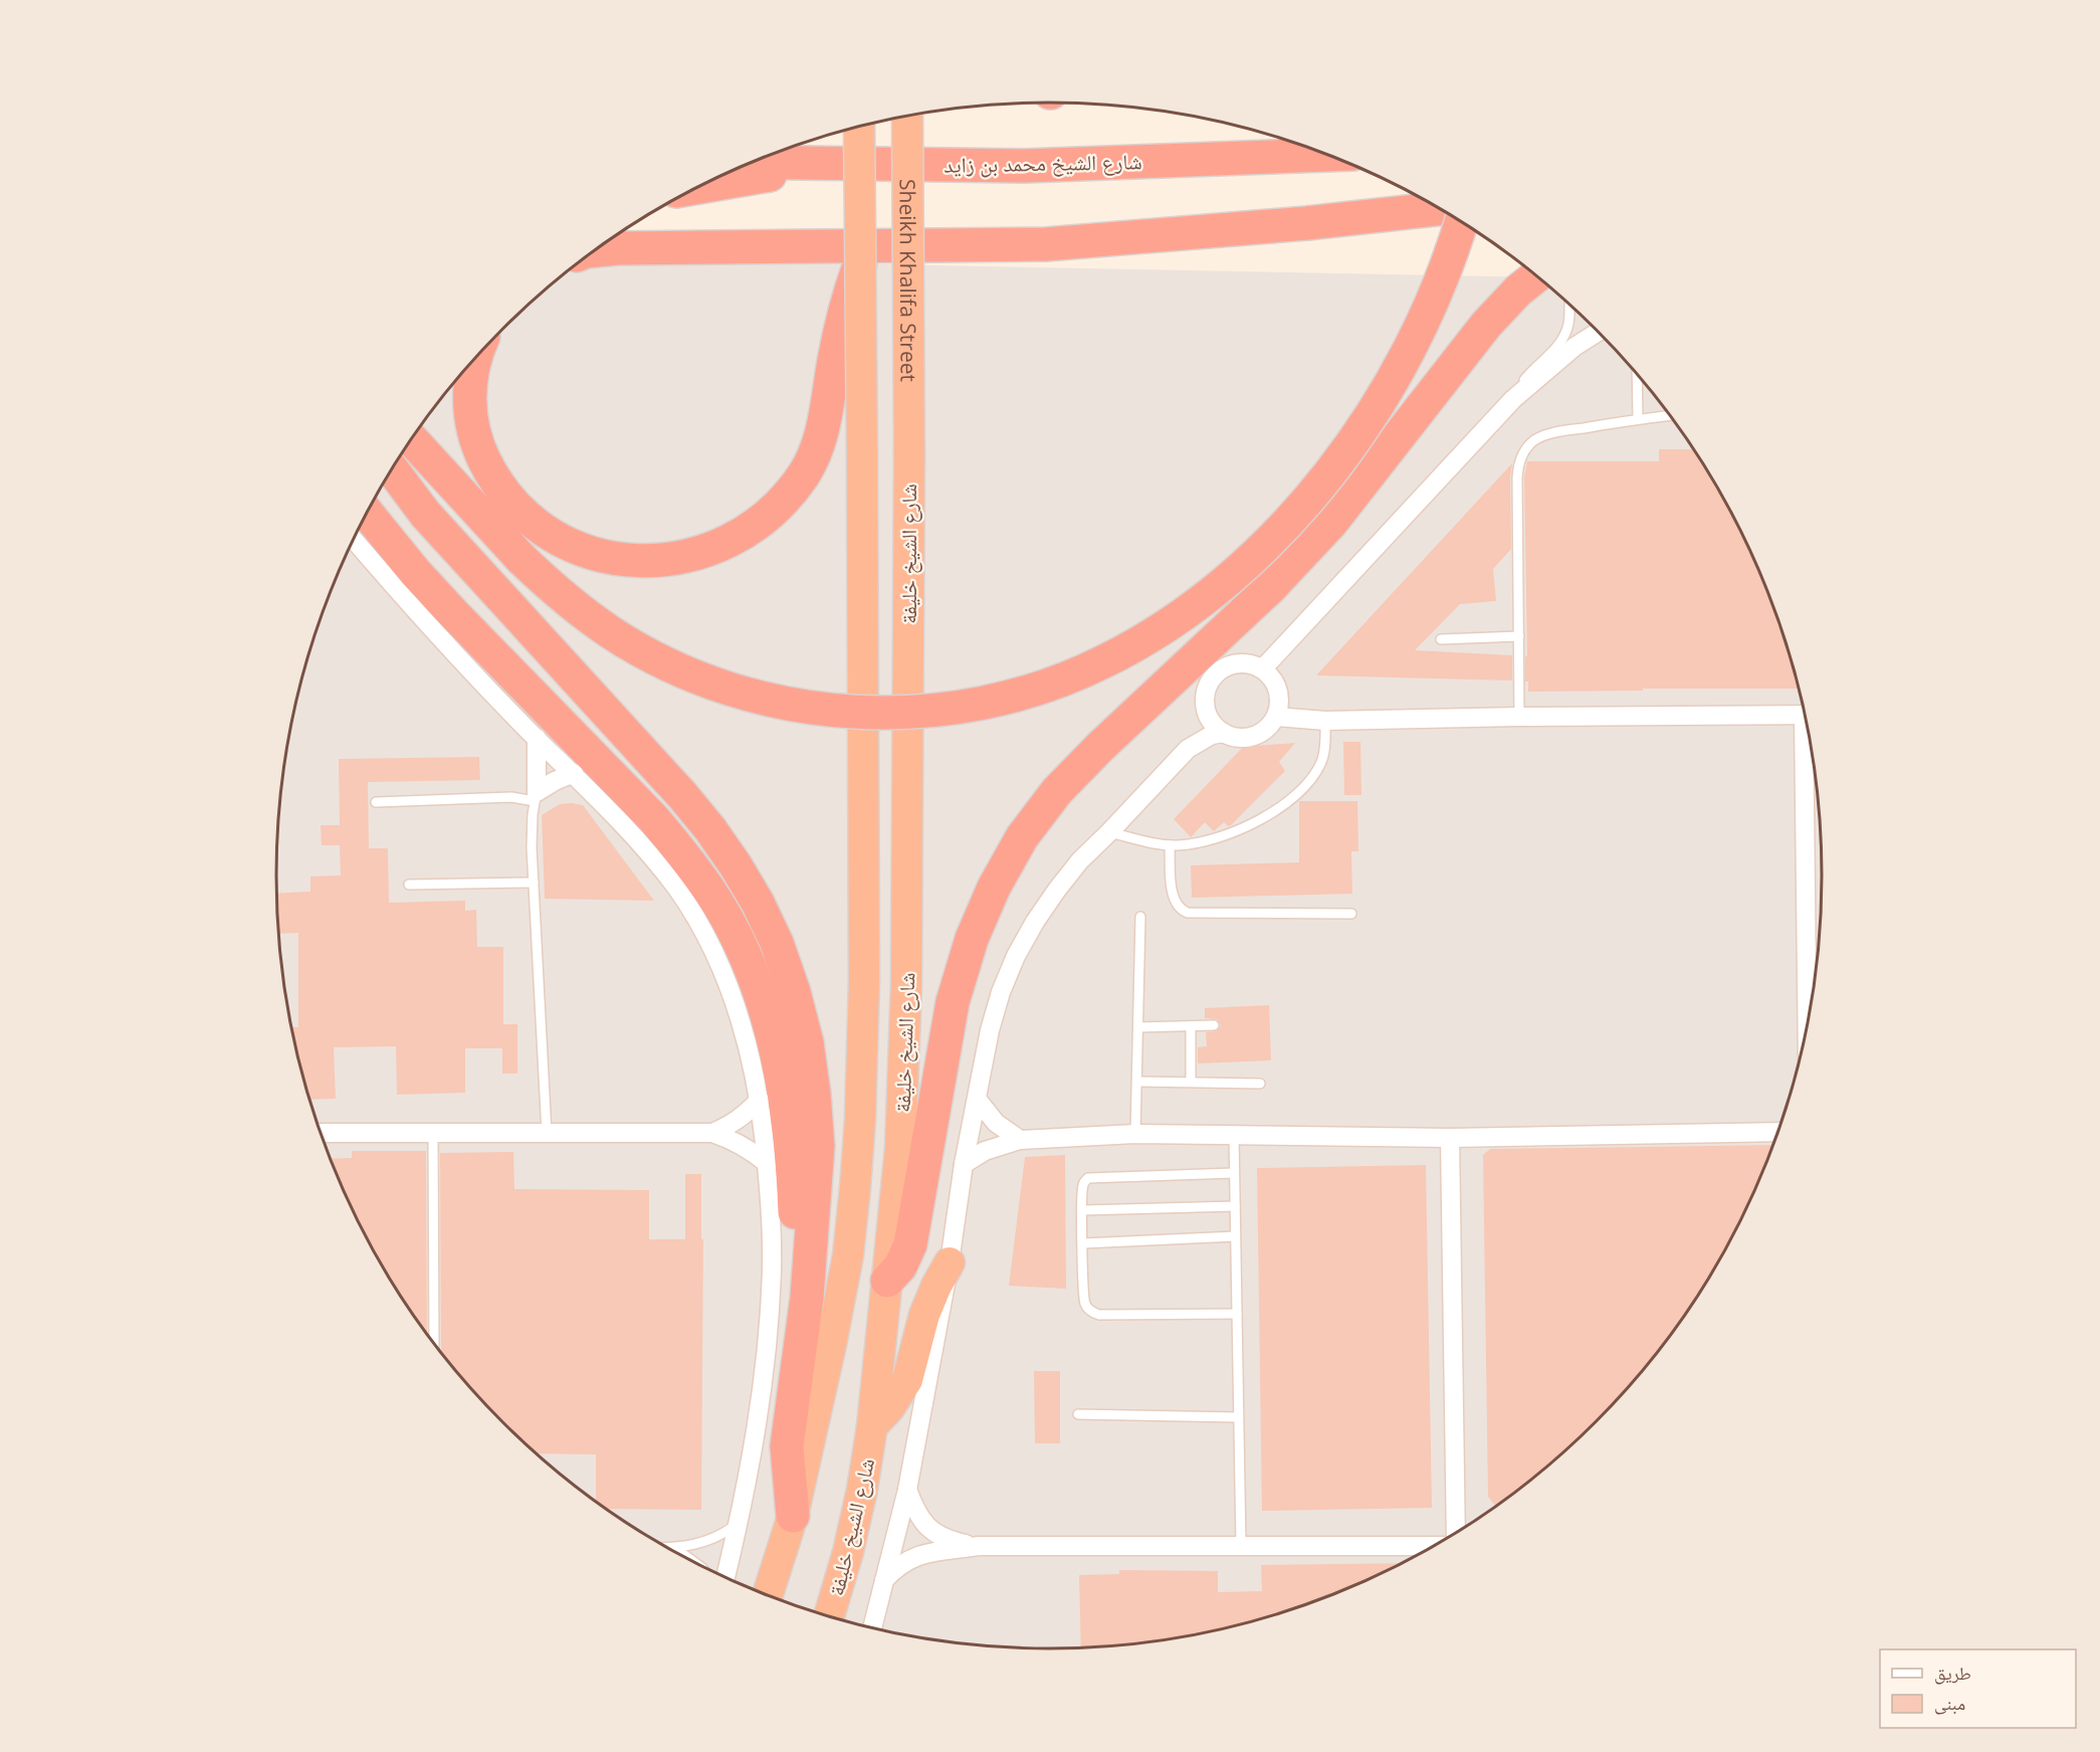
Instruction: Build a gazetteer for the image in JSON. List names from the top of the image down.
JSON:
{
  "streets": {
    "highway": ["شارع الشيخ محمد بن زايد", "Sheikh Khalifa Street", "شارع الشيخ خليفة"]
  },
  "crossings": [
    ["Sheikh Khalifa Street", "شارع الشيخ خليفة"]
  ],
  "legend": ["طريق", "مبنى"]
}
